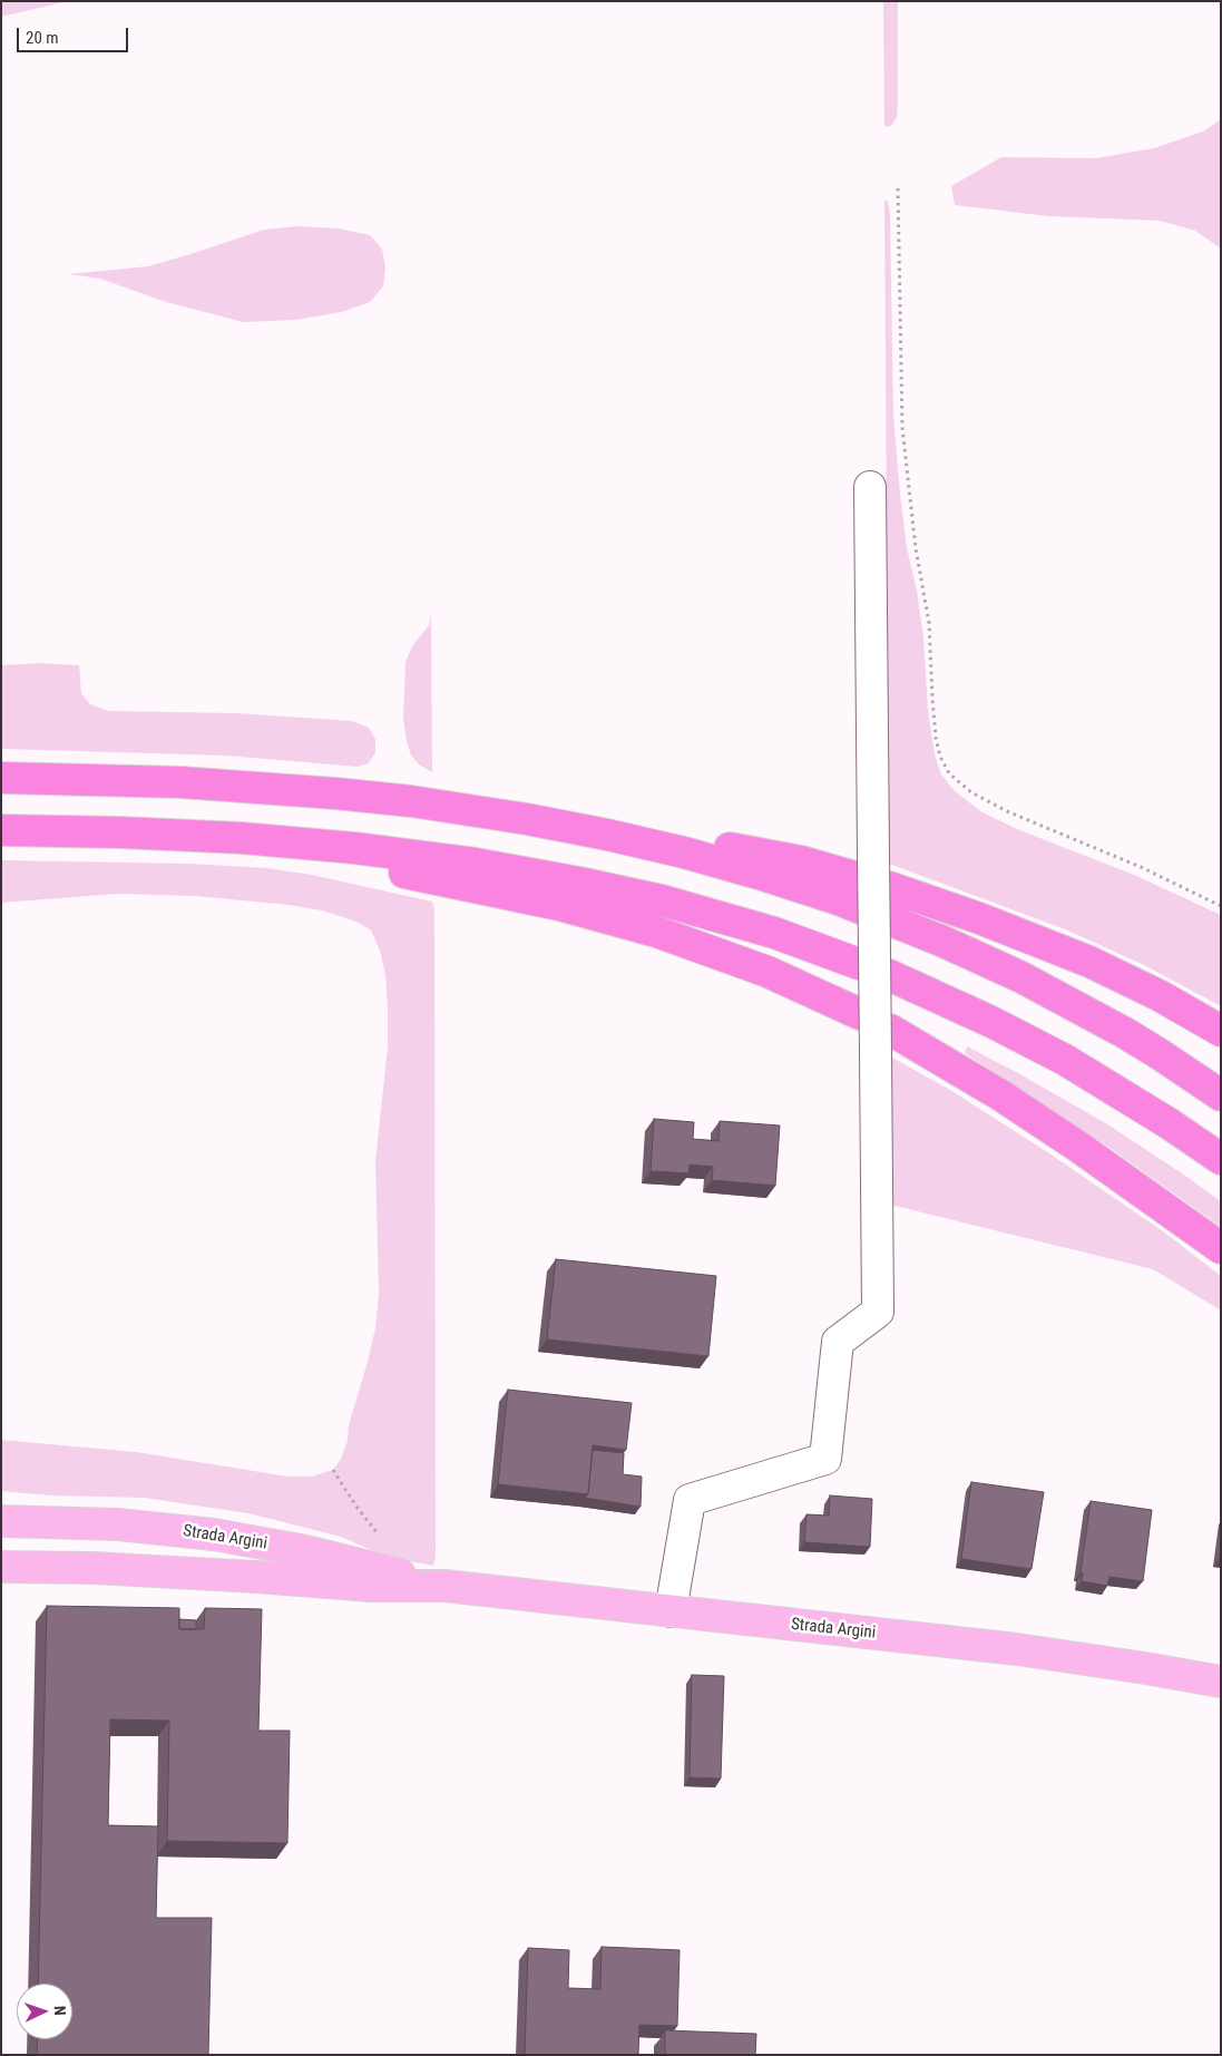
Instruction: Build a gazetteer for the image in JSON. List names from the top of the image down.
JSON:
{
  "streets": {
    "main road": ["Strada Argini"]
  },
  "scale_bar": "20 m",
  "north": "right"
}
